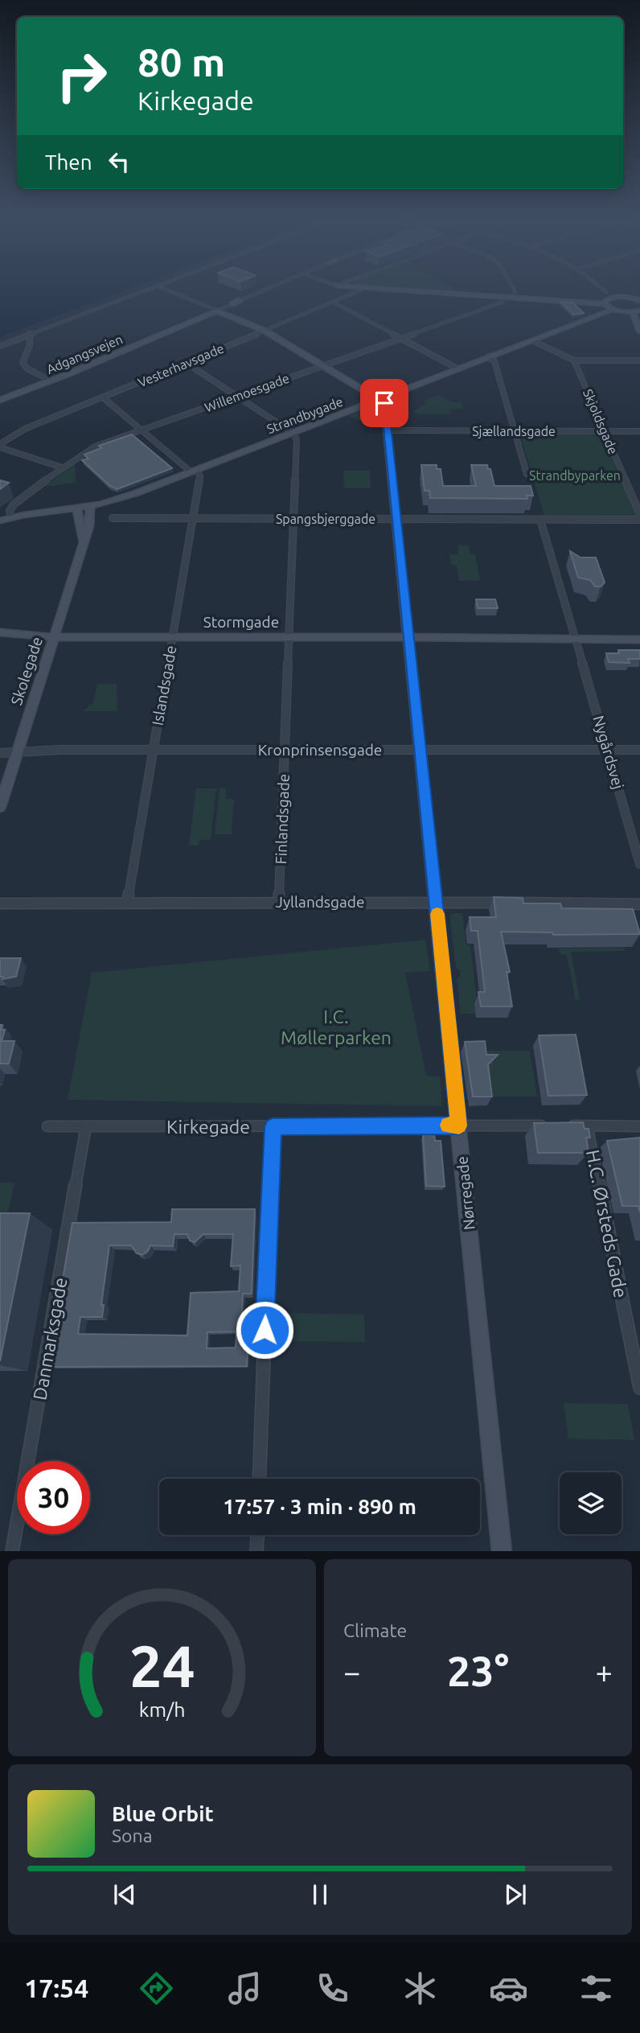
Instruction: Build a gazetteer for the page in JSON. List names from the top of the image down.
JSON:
{
  "streets": {
    "street": [
      "Adgangsvejen",
      "Vesterhavsgade",
      "Willemoesgade",
      "Strandbygade",
      "Skjoldsgade",
      "Sjællandsgade",
      "Spangsbjerggade",
      "Stormgade",
      "Skolegade",
      "Islandsgade",
      "Kronprinsensgade",
      "Nygårdsvej",
      "Finlandsgade",
      "Jyllandsgade",
      "Kirkegade",
      "Nørregade",
      "H.C. Ørsteds Gade",
      "Danmarksgade"
    ]
  },
  "crossings": [
    ["Vesterhavsgade", "Willemoesgade"],
    ["Willemoesgade", "Strandbygade"],
    ["Strandbygade", "Skolegade"],
    ["Strandbygade", "Islandsgade"],
    ["Strandbygade", "Finlandsgade"],
    ["Strandbygade", "Nørregade"],
    ["Skjoldsgade", "Sjællandsgade"],
    ["Sjællandsgade", "Nørregade"],
    ["Spangsbjerggade", "Islandsgade"],
    ["Spangsbjerggade", "Nygårdsvej"],
    ["Spangsbjerggade", "Finlandsgade"],
    ["Spangsbjerggade", "Nørregade"],
    ["Stormgade", "Skolegade"],
    ["Stormgade", "Islandsgade"],
    ["Stormgade", "Nygårdsvej"],
    ["Stormgade", "Finlandsgade"],
    ["Stormgade", "Nørregade"],
    ["Skolegade", "Kronprinsensgade"],
    ["Islandsgade", "Kronprinsensgade"],
    ["Islandsgade", "Jyllandsgade"],
    ["Kronprinsensgade", "Nygårdsvej"],
    ["Kronprinsensgade", "Finlandsgade"],
    ["Kronprinsensgade", "Nørregade"],
    ["Finlandsgade", "Jyllandsgade"],
    ["Jyllandsgade", "Nørregade"],
    ["Kirkegade", "Nørregade"],
    ["Kirkegade", "H.C. Ørsteds Gade"],
    ["Kirkegade", "Danmarksgade"]
  ],
  "parks": ["Strandbyparken", "I.C. Møllerparken"],
  "page": {
    "turn": ["80 m", "Kirkegade"],
    "then": "Then",
    "limit": "30",
    "trip": "17:57 · 3 min · 890 m",
    "tile": "Climate",
    "heat": ["−", "23°", "+"],
    "song": ["Blue Orbit", "Sona"],
    "tabs": "17:54",
    "gauge": ["24", "km/h"]
  }
}
